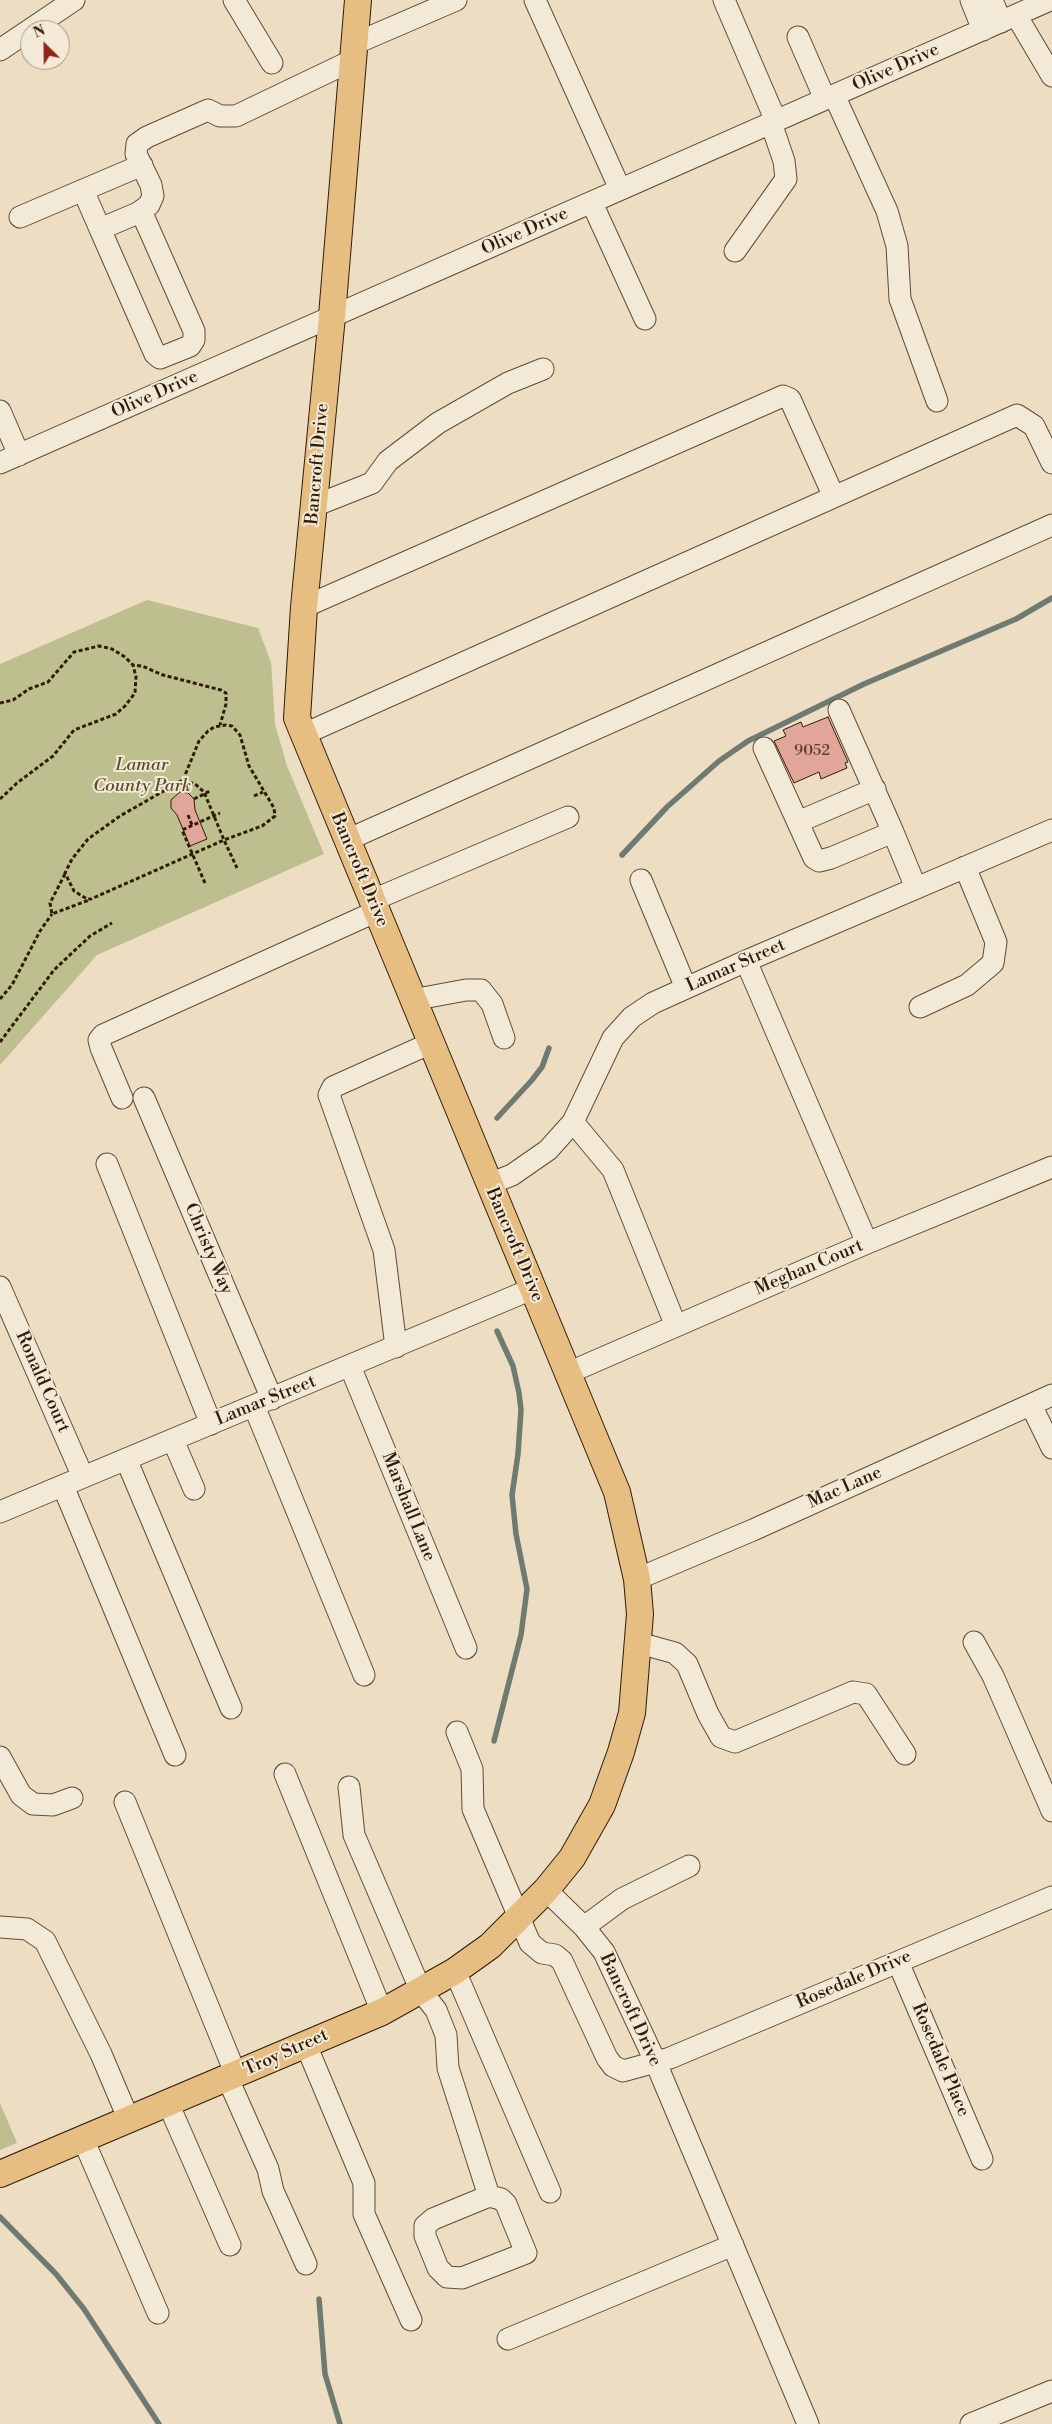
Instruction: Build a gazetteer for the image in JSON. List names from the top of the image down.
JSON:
{
  "streets": {
    "main road": ["Bancroft Drive", "Troy Street"],
    "street": [
      "Olive Drive",
      "Lamar Street",
      "Christy Way",
      "Meghan Court",
      "Ronald Court",
      "Mac Lane",
      "Marshall Lane",
      "Rosedale Drive",
      "Rosedale Place"
    ]
  },
  "crossings": [
    ["Olive Drive", "Bancroft Drive"],
    ["Bancroft Drive", "Lamar Street"],
    ["Bancroft Drive", "Meghan Court"],
    ["Bancroft Drive", "Mac Lane"],
    ["Bancroft Drive", "Rosedale Drive"],
    ["Bancroft Drive", "Troy Street"],
    ["Lamar Street", "Christy Way"],
    ["Lamar Street", "Ronald Court"],
    ["Lamar Street", "Marshall Lane"],
    ["Rosedale Drive", "Troy Street"],
    ["Rosedale Drive", "Rosedale Place"]
  ],
  "parks": ["Lamar County Park"],
  "house_numbers": ["9052"],
  "north": "top left"
}
